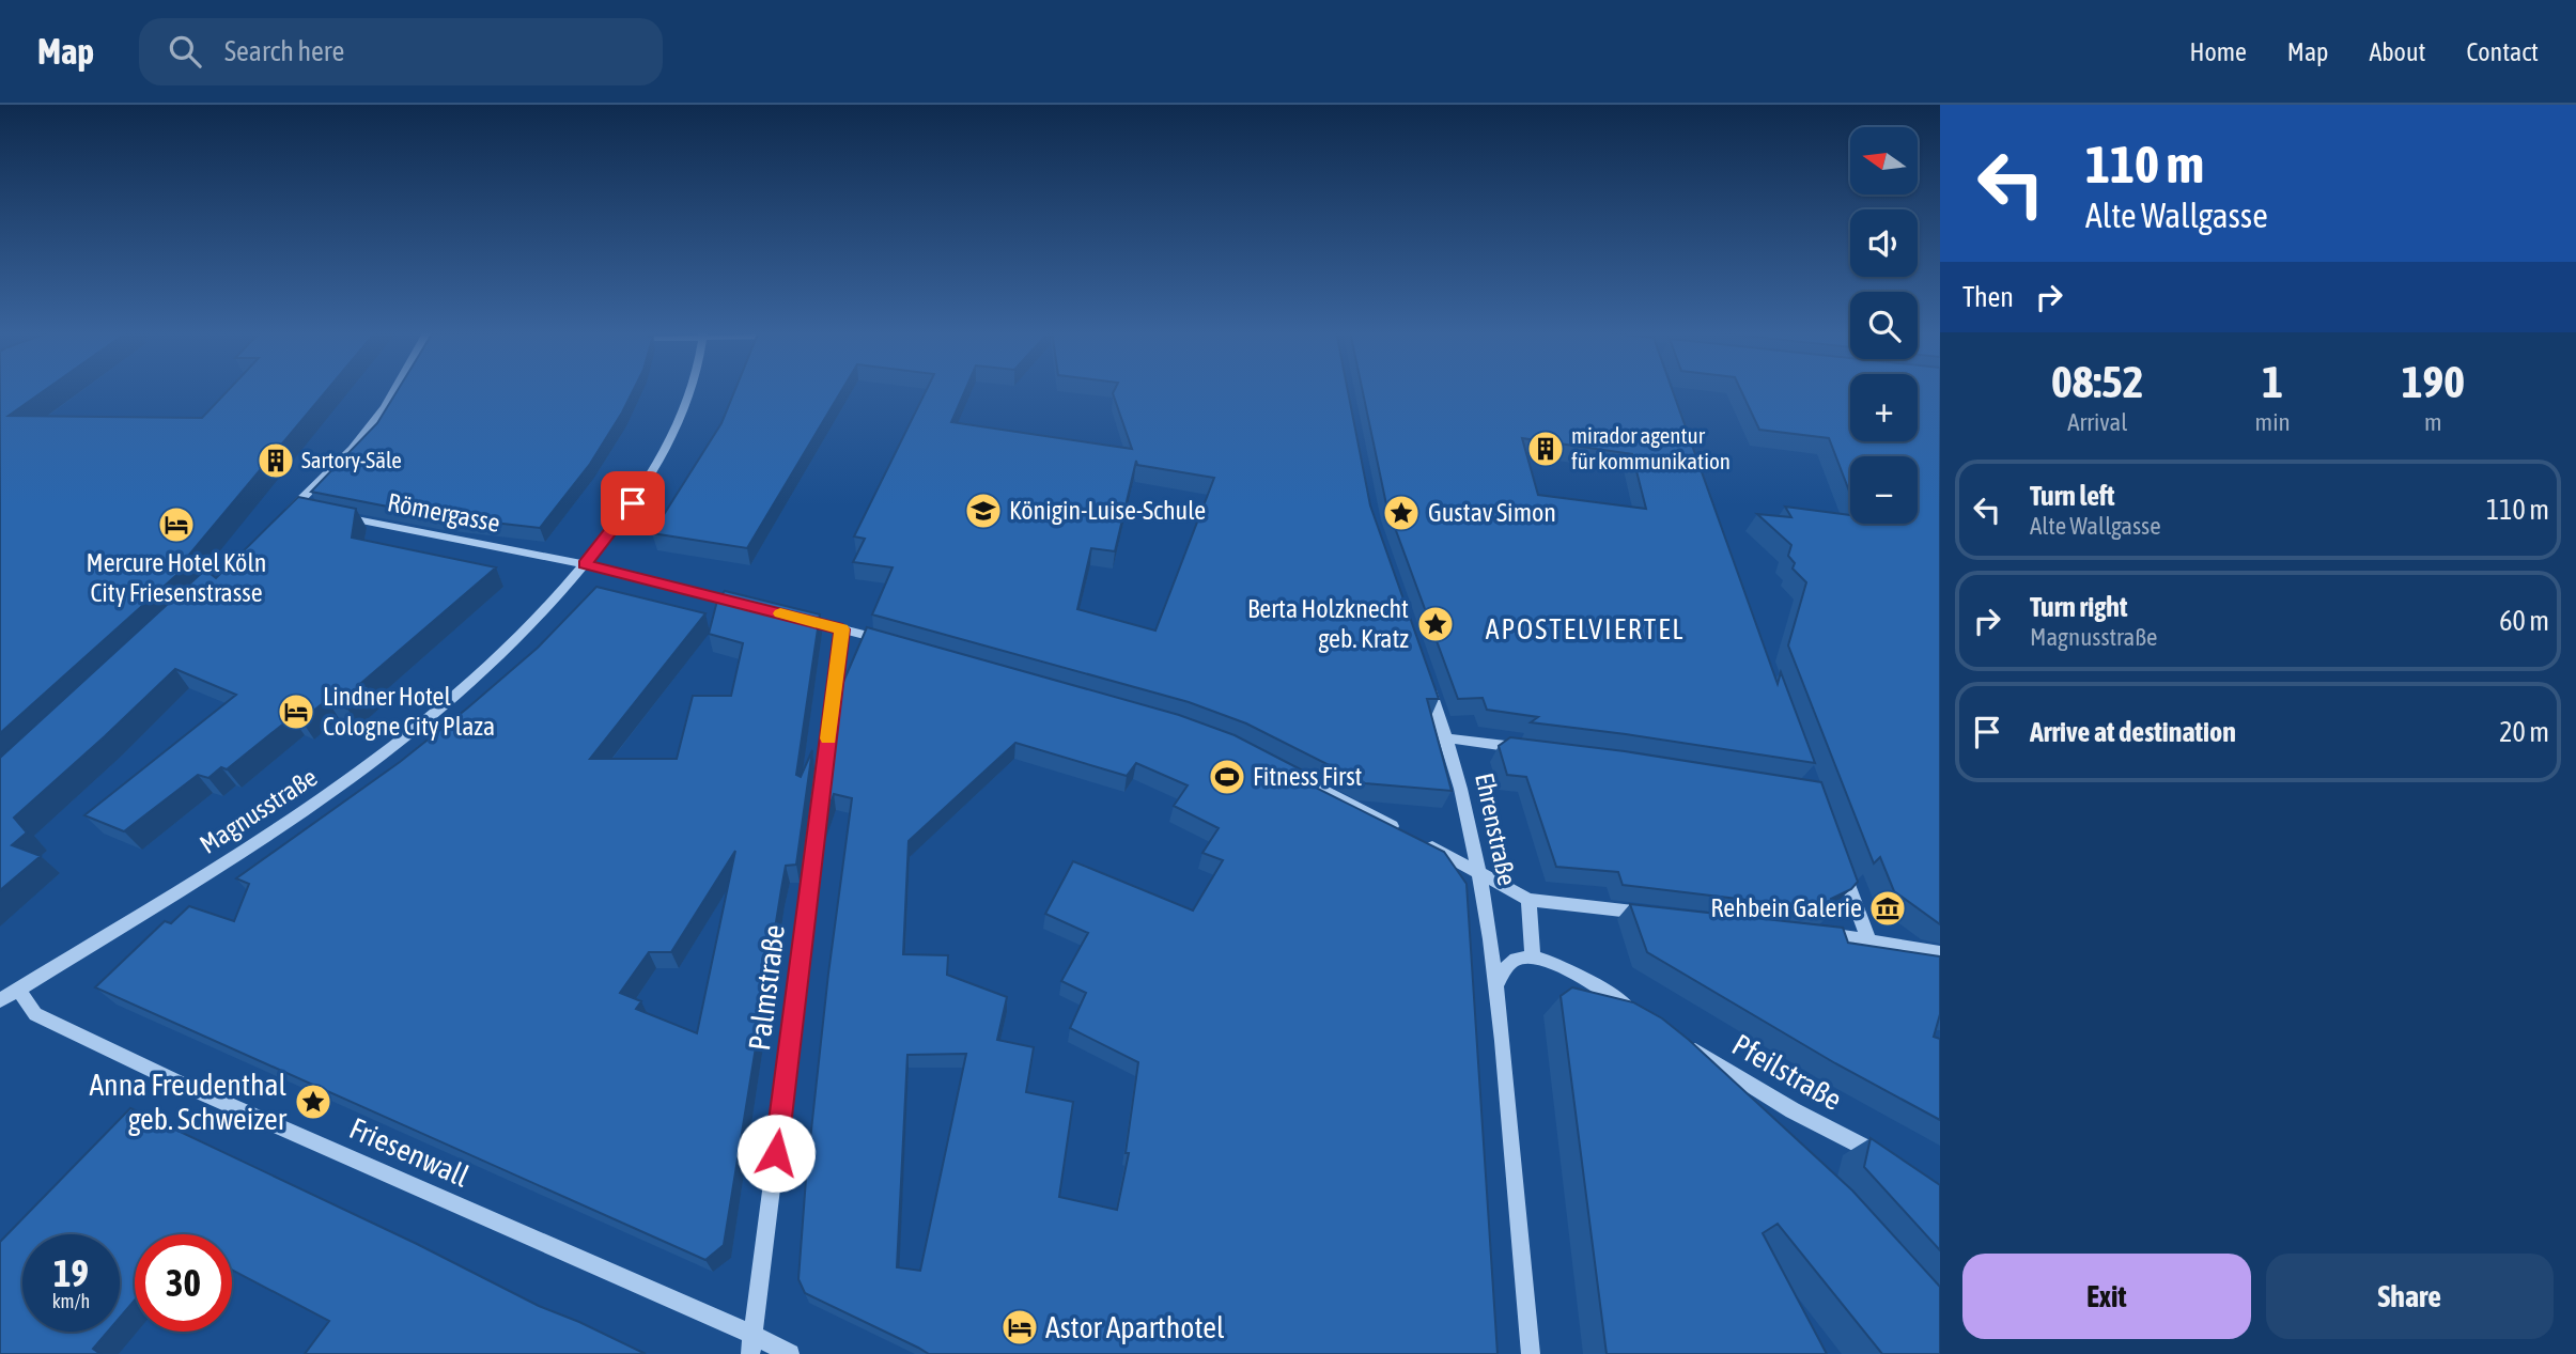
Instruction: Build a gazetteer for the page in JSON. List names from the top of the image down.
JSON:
{
  "streets": {
    "street": [
      "Römergasse",
      "Magnusstraße",
      "Ehrenstraße",
      "Palmstraße",
      "Pfeilstraße",
      "Friesenwall"
    ]
  },
  "crossings": [
    ["Römergasse", "Magnusstraße"],
    ["Magnusstraße", "Friesenwall"],
    ["Palmstraße", "Friesenwall"]
  ],
  "districts": ["APOSTELVIERTEL"],
  "places": {
    "building": ["mirador agentur für kommunikation", "Sartory-Säle"],
    "school or university": ["Königin-Luise-Schule"],
    "place": ["Gustav Simon", "Berta Holzknecht geb. Kratz", "Anna Freudenthal geb. Schweizer"],
    "hotel": ["Mercure Hotel Köln City Friesenstrasse", "Lindner Hotel Cologne City Plaza", "Astor Aparthotel"],
    "sports": ["Fitness First"],
    "museum": ["Rehbein Galerie"]
  },
  "north": "left",
  "page": {
    "header": "Map",
    "search": "Search here",
    "nav": [
      "Home",
      "Map",
      "About",
      "Contact"
    ],
    "turn": ["110 m", "Alte Wallgasse"],
    "map_buttons": ["+", "−"],
    "then": "Then",
    "eta": [
      "08:52",
      "Arrival",
      "1",
      "min",
      "190",
      "m"
    ],
    "list": [
      {
        "name": "Turn left",
        "note": "Alte Wallgasse",
        "value": "110 m"
      },
      {
        "name": "Turn right",
        "note": "Magnusstraße",
        "value": "60 m"
      },
      {
        "name": "Arrive at destination",
        "value": "20 m"
      }
    ],
    "speed": "19 km/h",
    "limit": "30",
    "buttons": ["Exit", "Share"]
  }
}
